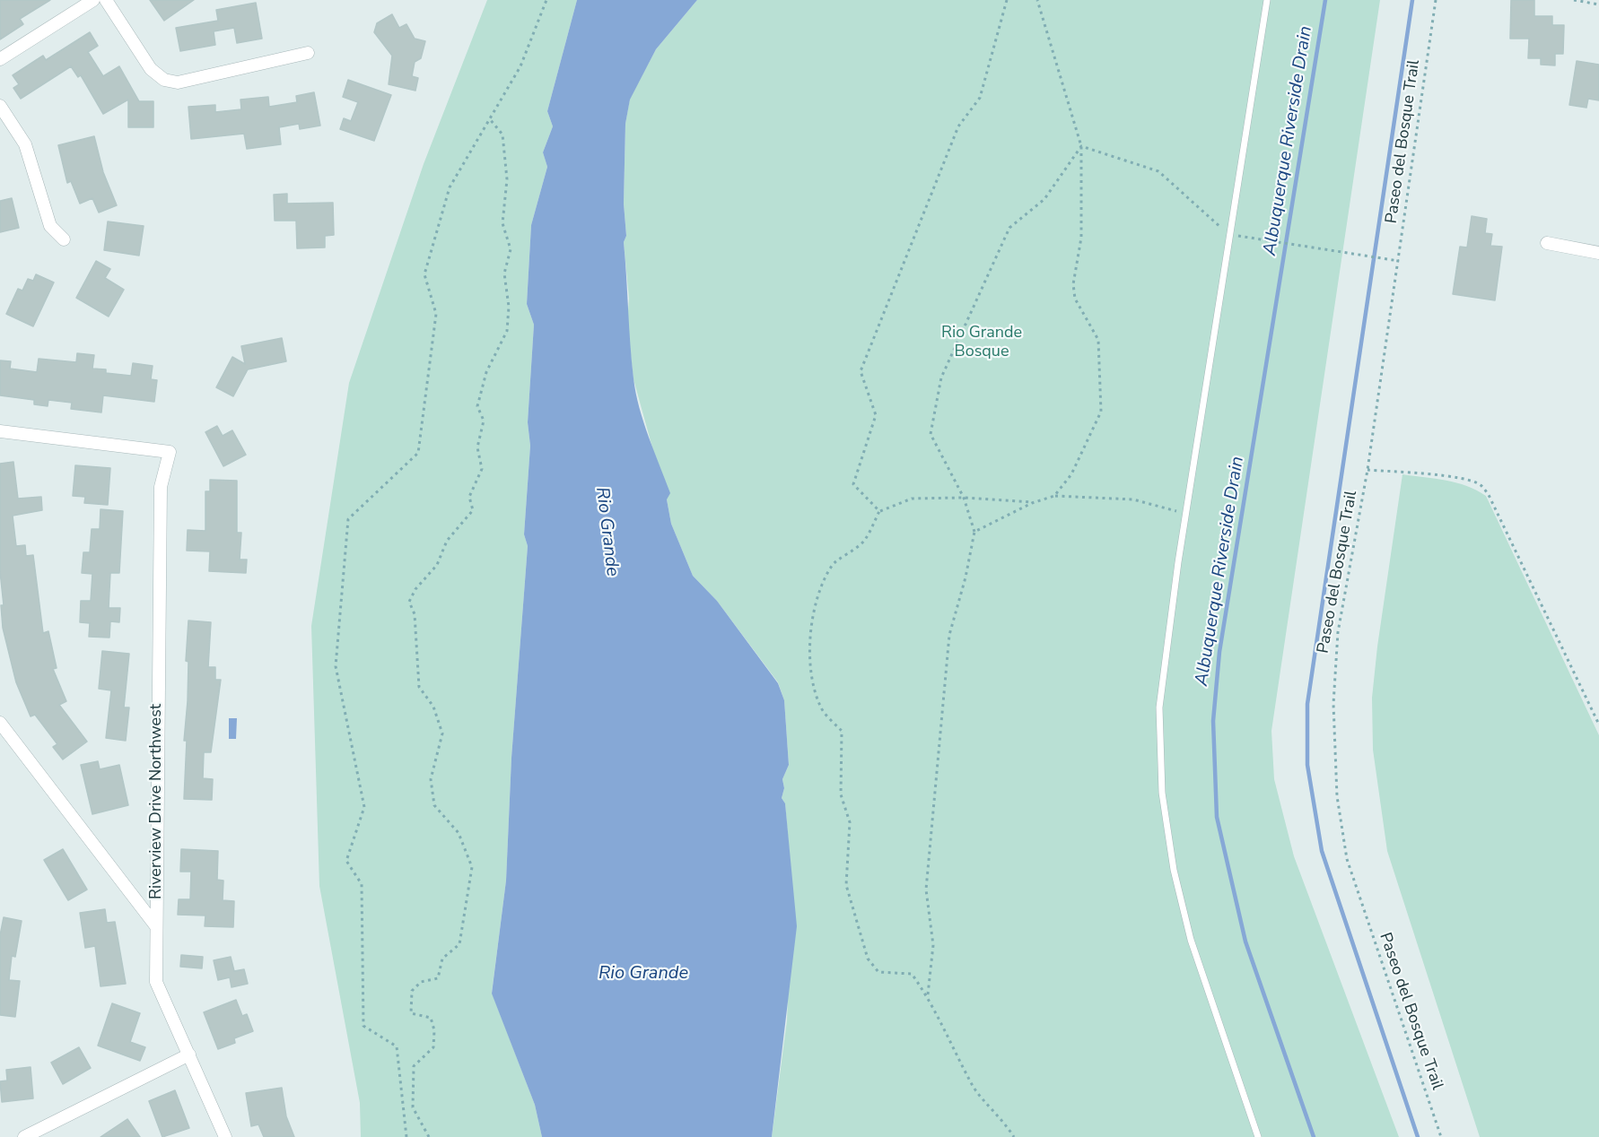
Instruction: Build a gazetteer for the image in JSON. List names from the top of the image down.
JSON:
{
  "streets": {
    "street": ["Riverview Drive Northwest"],
    "path": ["Paseo del Bosque Trail"]
  },
  "water": ["Albuquerque Riverside Drain", "Rio Grande"],
  "parks": ["Rio Grande Bosque"]
}
